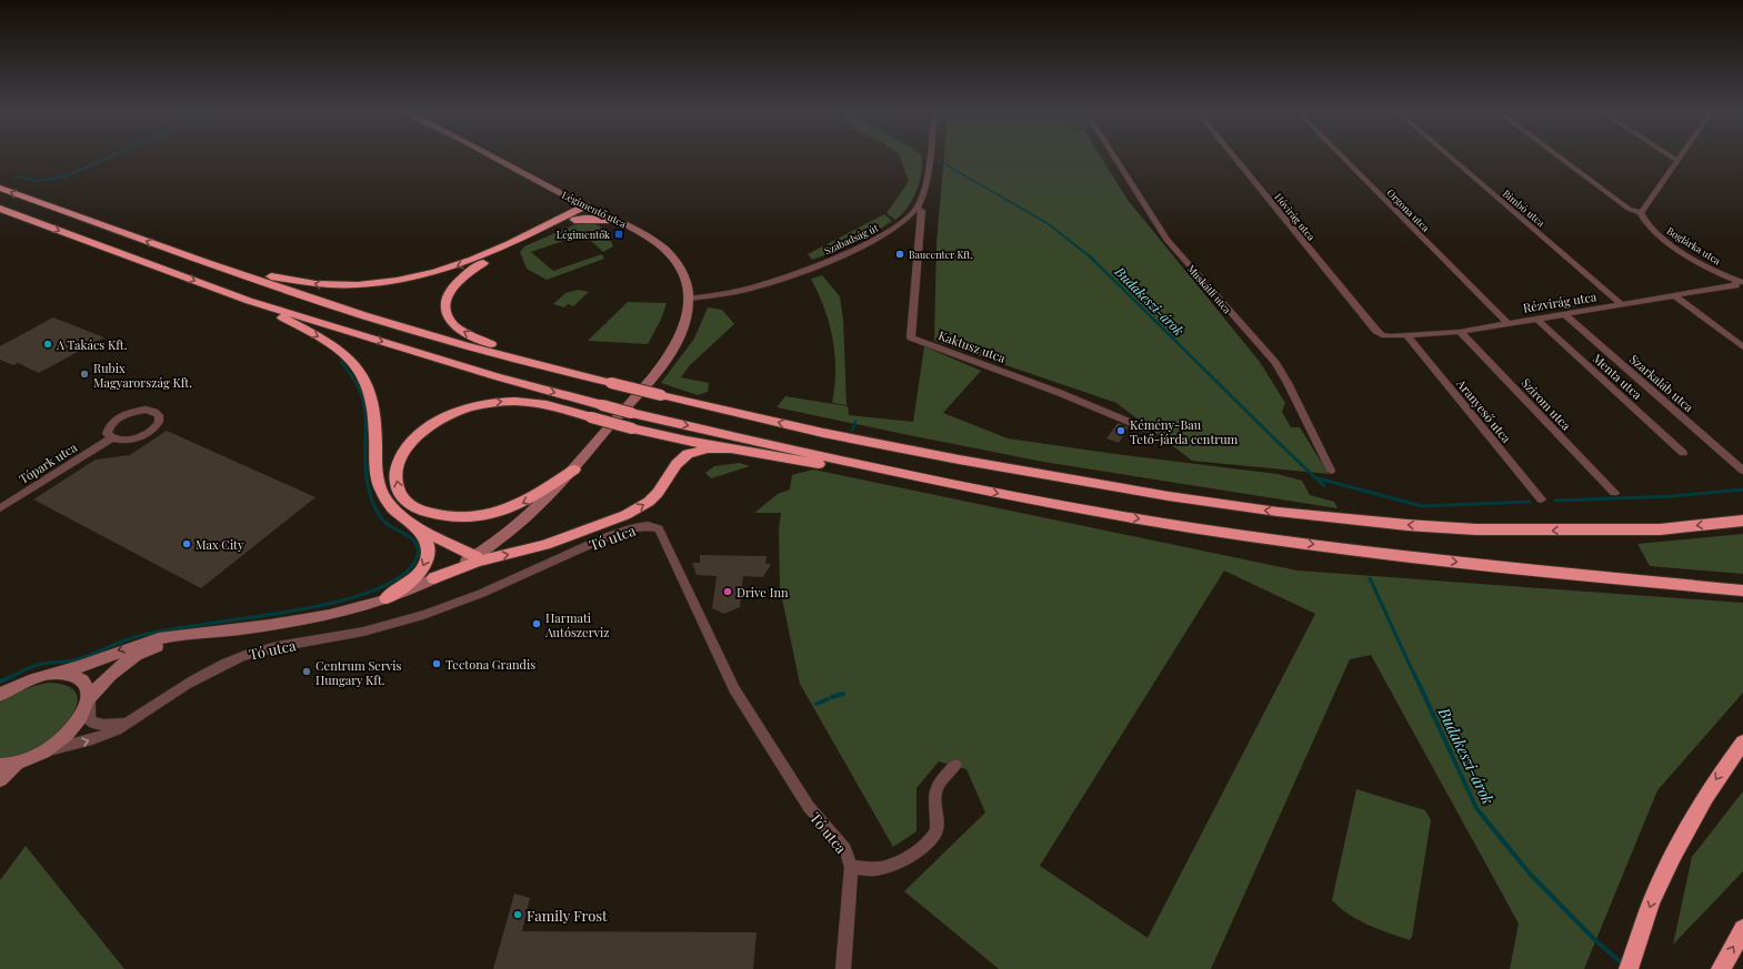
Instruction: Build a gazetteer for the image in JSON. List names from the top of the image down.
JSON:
{
  "streets": {
    "main road": ["Légimentő utca"],
    "street": [
      "Bimbó utca",
      "Orgona utca",
      "Hóvirág utca",
      "Szabadság út",
      "Boglárka utca",
      "Muskátli utca",
      "Rézvirág utca",
      "Kaktusz utca",
      "Menta utca",
      "Szarkaláb utca",
      "Szirom utca",
      "Aranyeső utca",
      "Tópark utca",
      "Tó utca"
    ]
  },
  "crossings": [
    ["Bimbó utca", "Rézvirág utca"],
    ["Légimentő utca", "Szabadság út"],
    ["Orgona utca", "Rézvirág utca"],
    ["Hóvirág utca", "Rézvirág utca"],
    ["Szabadság út", "Kaktusz utca"],
    ["Boglárka utca", "Rézvirág utca"],
    ["Rézvirág utca", "Menta utca"],
    ["Rézvirág utca", "Szarkaláb utca"],
    ["Rézvirág utca", "Szirom utca"],
    ["Rézvirág utca", "Aranyeső utca"]
  ],
  "water": ["Budakeszi-árok"],
  "places": {
    "transit": ["Légimentők"],
    "other": [
      "Baucenter Kft.",
      "A Takács Kft.",
      "Rubix Magyarország Kft.",
      "Kémény-Bau Tető-járda centrum",
      "Max City",
      "Drive Inn",
      "Harmati Autószerviz",
      "Tectona Grandis",
      "Centrum Servis Hungary Kft.",
      "Family Frost"
    ]
  }
}
